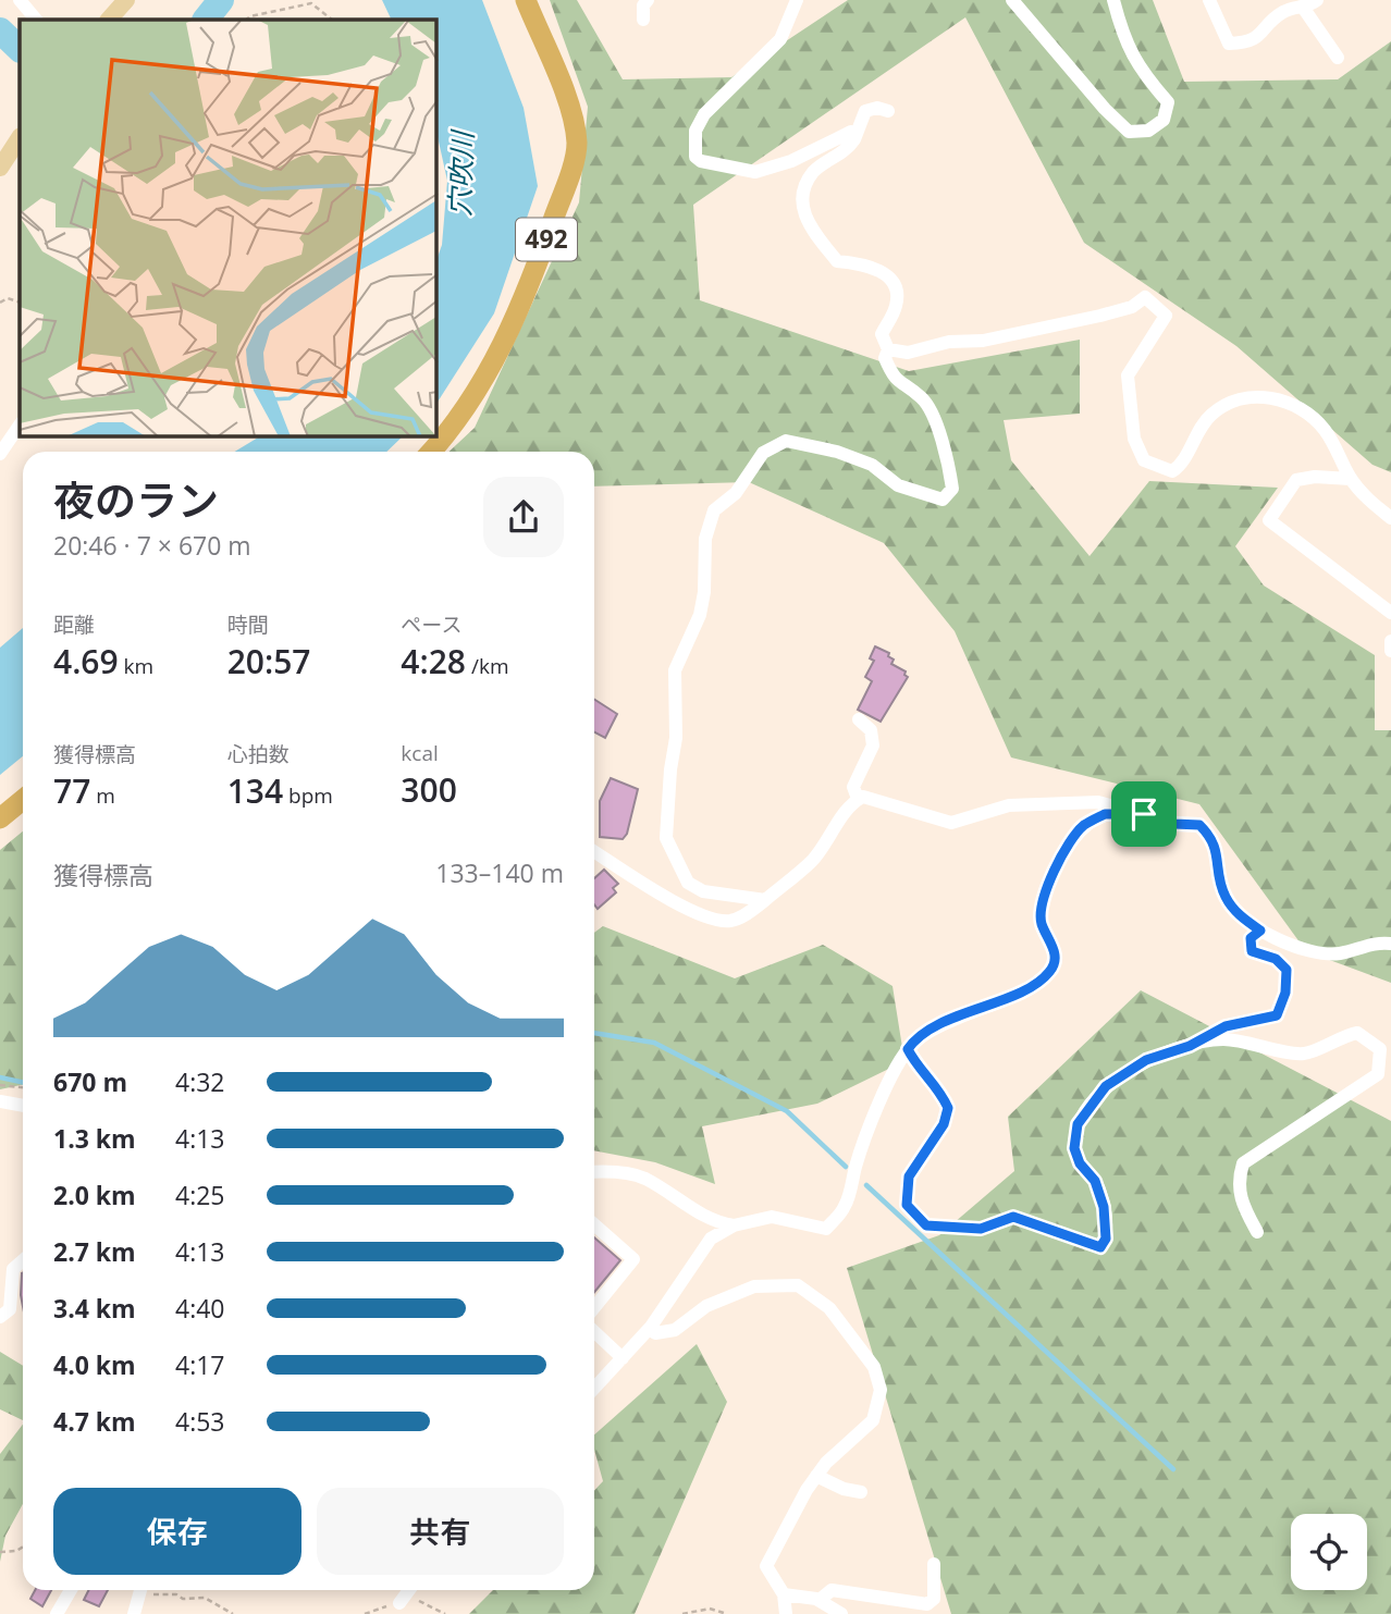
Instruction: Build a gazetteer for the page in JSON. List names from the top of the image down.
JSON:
{
  "streets": {
    "highway": ["492"]
  },
  "water": ["穴吹川"],
  "page": {
    "heading": ["夜のラン", "20:46 · 7 × 670 m"],
    "stats": [
      ["距離", "4.69 km"],
      ["時間", "20:57"],
      ["ペース", "4:28 /km"],
      ["獲得標高", "77 m"],
      ["心拍数", "134 bpm"],
      ["kcal", "300"]
    ],
    "chart": ["獲得標高", "133–140 m"],
    "list": [
      {
        "name": "670 m",
        "note": "4:32"
      },
      {
        "name": "1.3 km",
        "note": "4:13"
      },
      {
        "name": "2.0 km",
        "note": "4:25"
      },
      {
        "name": "2.7 km",
        "note": "4:13"
      },
      {
        "name": "3.4 km",
        "note": "4:40"
      },
      {
        "name": "4.0 km",
        "note": "4:17"
      },
      {
        "name": "4.7 km",
        "note": "4:53"
      }
    ],
    "buttons": ["保存", "共有"]
  }
}
